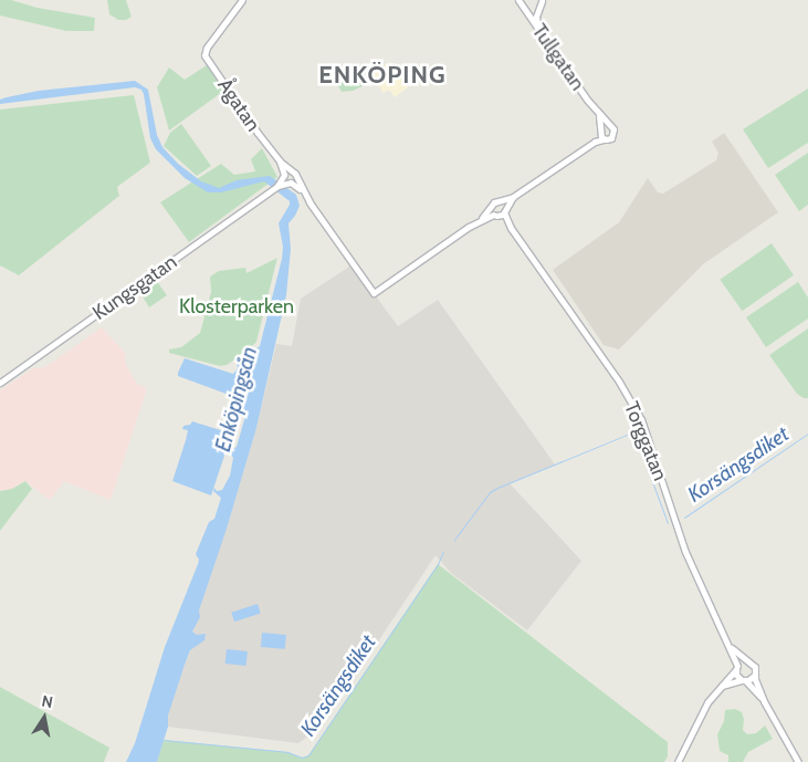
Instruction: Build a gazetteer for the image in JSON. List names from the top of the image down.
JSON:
{
  "streets": {
    "street": [
      "Tullgatan",
      "Ågatan",
      "Kungsgatan",
      "Torggatan"
    ]
  },
  "crossings": [
    ["Ågatan", "Kungsgatan"]
  ],
  "districts": ["ENKÖPING"],
  "water": ["Enköpingsån", "Korsängsdiket"],
  "parks": ["Klosterparken"],
  "north": "top"
}
